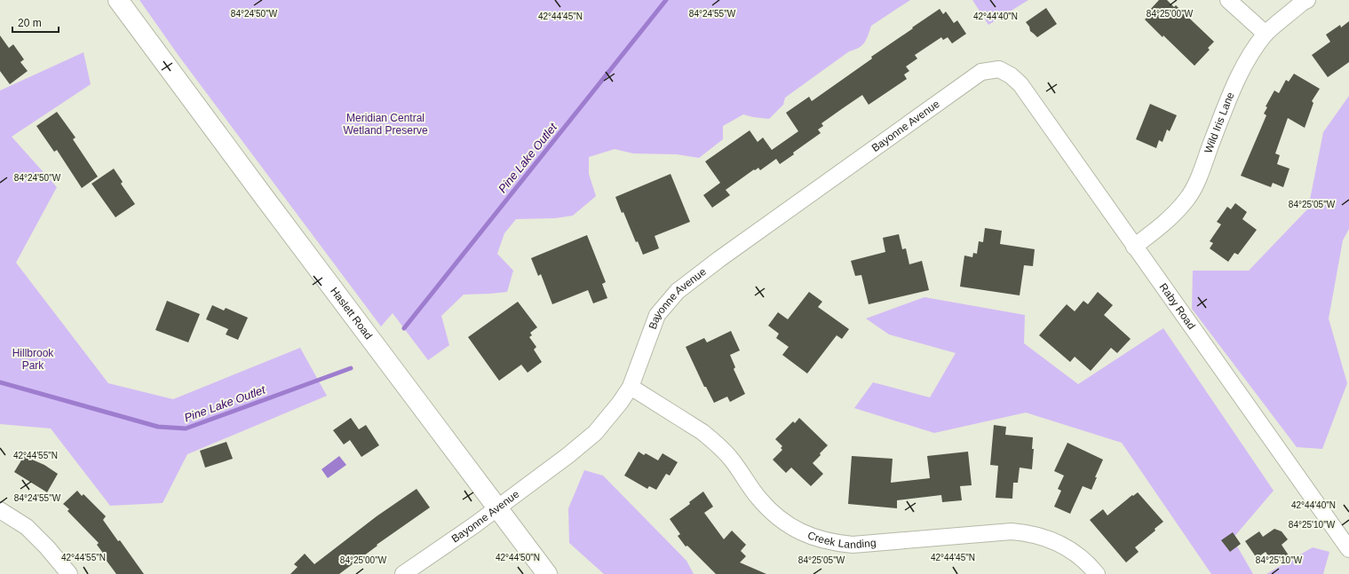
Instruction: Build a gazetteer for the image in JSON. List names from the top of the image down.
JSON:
{
  "streets": {
    "main road": ["Haslett Road"],
    "street": [
      "Wild Iris Lane",
      "Bayonne Avenue",
      "Raby Road",
      "Creek Landing"
    ]
  },
  "crossings": [
    ["Wild Iris Lane", "Raby Road"],
    ["Bayonne Avenue", "Raby Road"],
    ["Bayonne Avenue", "Haslett Road"],
    ["Bayonne Avenue", "Creek Landing"]
  ],
  "water": ["Pine Lake Outlet"],
  "parks": ["Meridian Central Wetland Preserve", "Hillbrook Park"],
  "scale_bar": "20 m",
  "coordinates": [
    "84°25'00\"W",
    "84°24'50\"W",
    "84°24'55\"W",
    "42°44'45\"N",
    "42°44'40\"N",
    "84°25'05\"W",
    "42°44'55\"N",
    "84°25'10\"W",
    "42°44'50\"N"
  ]
}
